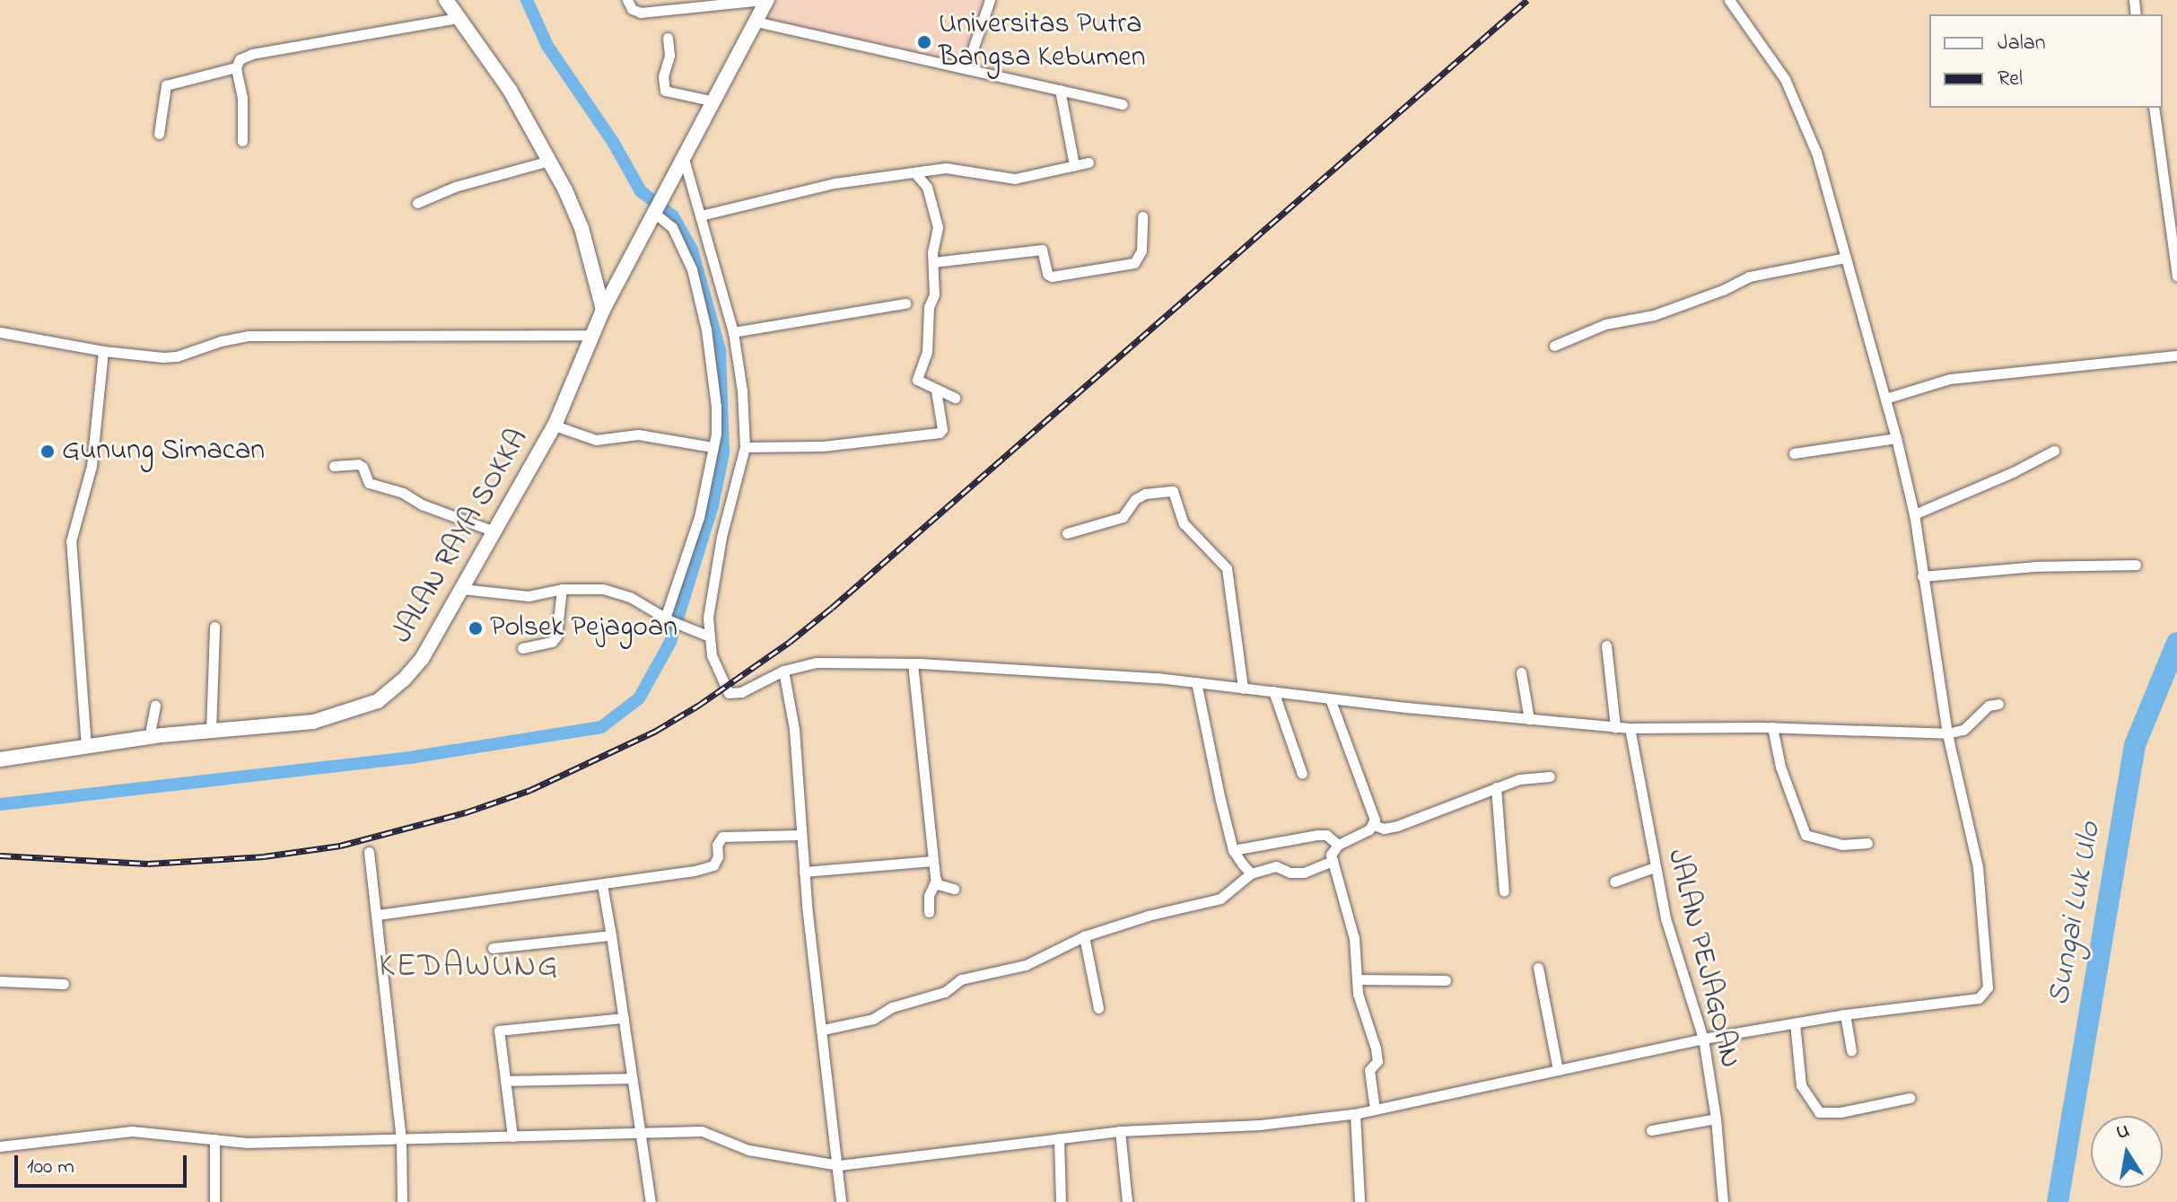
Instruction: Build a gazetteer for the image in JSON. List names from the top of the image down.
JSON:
{
  "streets": {
    "main road": ["JALAN RAYA SOKKA"],
    "street": ["JALAN PEJAGOAN"]
  },
  "districts": ["KEDAWUNG"],
  "water": ["Sungai Luk Ulo"],
  "places": ["Universitas Putra Bangsa Kebumen", "Gunung Simacan", "Polsek Pejagoan"],
  "legend": ["Jalan", "Rel"],
  "scale_bar": "100 m",
  "north": "top"
}
